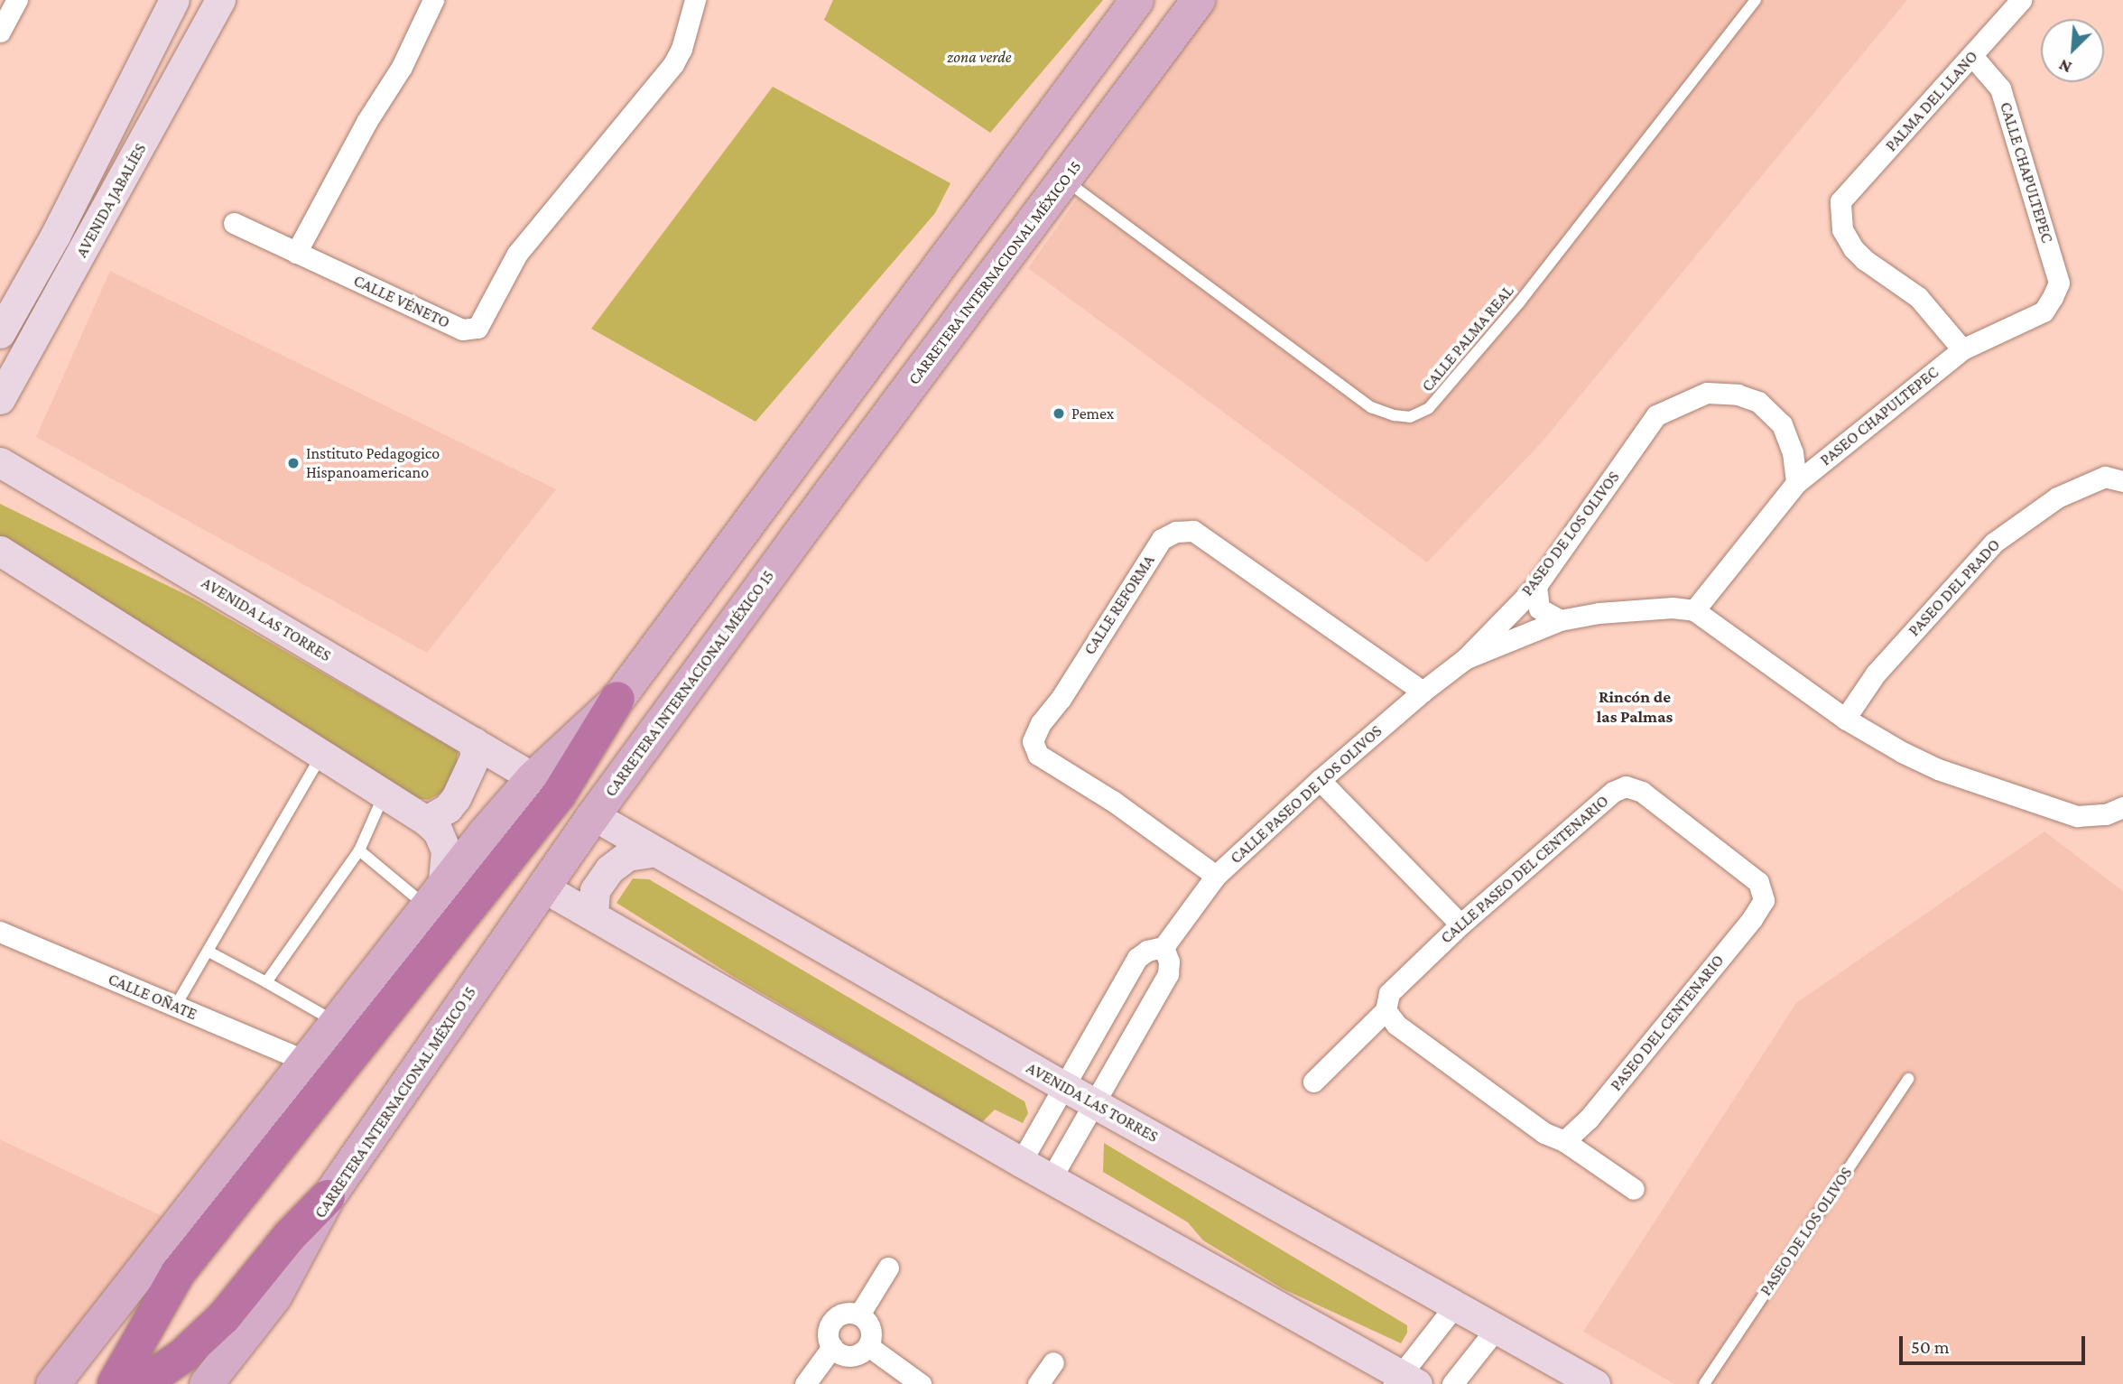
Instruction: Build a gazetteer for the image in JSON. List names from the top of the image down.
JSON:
{
  "streets": {
    "main road": ["CARRETERA INTERNACIONAL MÉXICO 15"],
    "street": [
      "PALMA DEL LLANO",
      "CALLE CHAPULTEPEC",
      "AVENIDA JABALÍES",
      "CALLE VÉNETO",
      "PASEO CHAPULTEPEC",
      "PASEO DE LOS OLIVOS",
      "PASEO DEL PRADO",
      "CALLE REFORMA",
      "AVENIDA LAS TORRES",
      "CALLE PASEO DE LOS OLIVOS",
      "CALLE PASEO DEL CENTENARIO",
      "CALLE OÑATE",
      "PASEO DEL CENTENARIO"
    ],
    "lane": ["CALLE PALMA REAL"]
  },
  "crossings": [
    ["PALMA DEL LLANO", "CALLE CHAPULTEPEC"],
    ["PALMA DEL LLANO", "PASEO CHAPULTEPEC"],
    ["CALLE CHAPULTEPEC", "PASEO CHAPULTEPEC"],
    ["CARRETERA INTERNACIONAL MÉXICO 15", "CALLE PALMA REAL"],
    ["CARRETERA INTERNACIONAL MÉXICO 15", "AVENIDA LAS TORRES"],
    ["PASEO CHAPULTEPEC", "PASEO DE LOS OLIVOS"],
    ["PASEO DE LOS OLIVOS", "CALLE PASEO DE LOS OLIVOS"],
    ["CALLE REFORMA", "CALLE PASEO DE LOS OLIVOS"],
    ["CALLE PASEO DEL CENTENARIO", "PASEO DEL CENTENARIO"]
  ],
  "districts": ["Rincón de las Palmas"],
  "parks": ["zona verde"],
  "places": ["Pemex", "Instituto Pedagogico Hispanoamericano"],
  "scale_bar": "50 m",
  "north": "bottom left"
}
